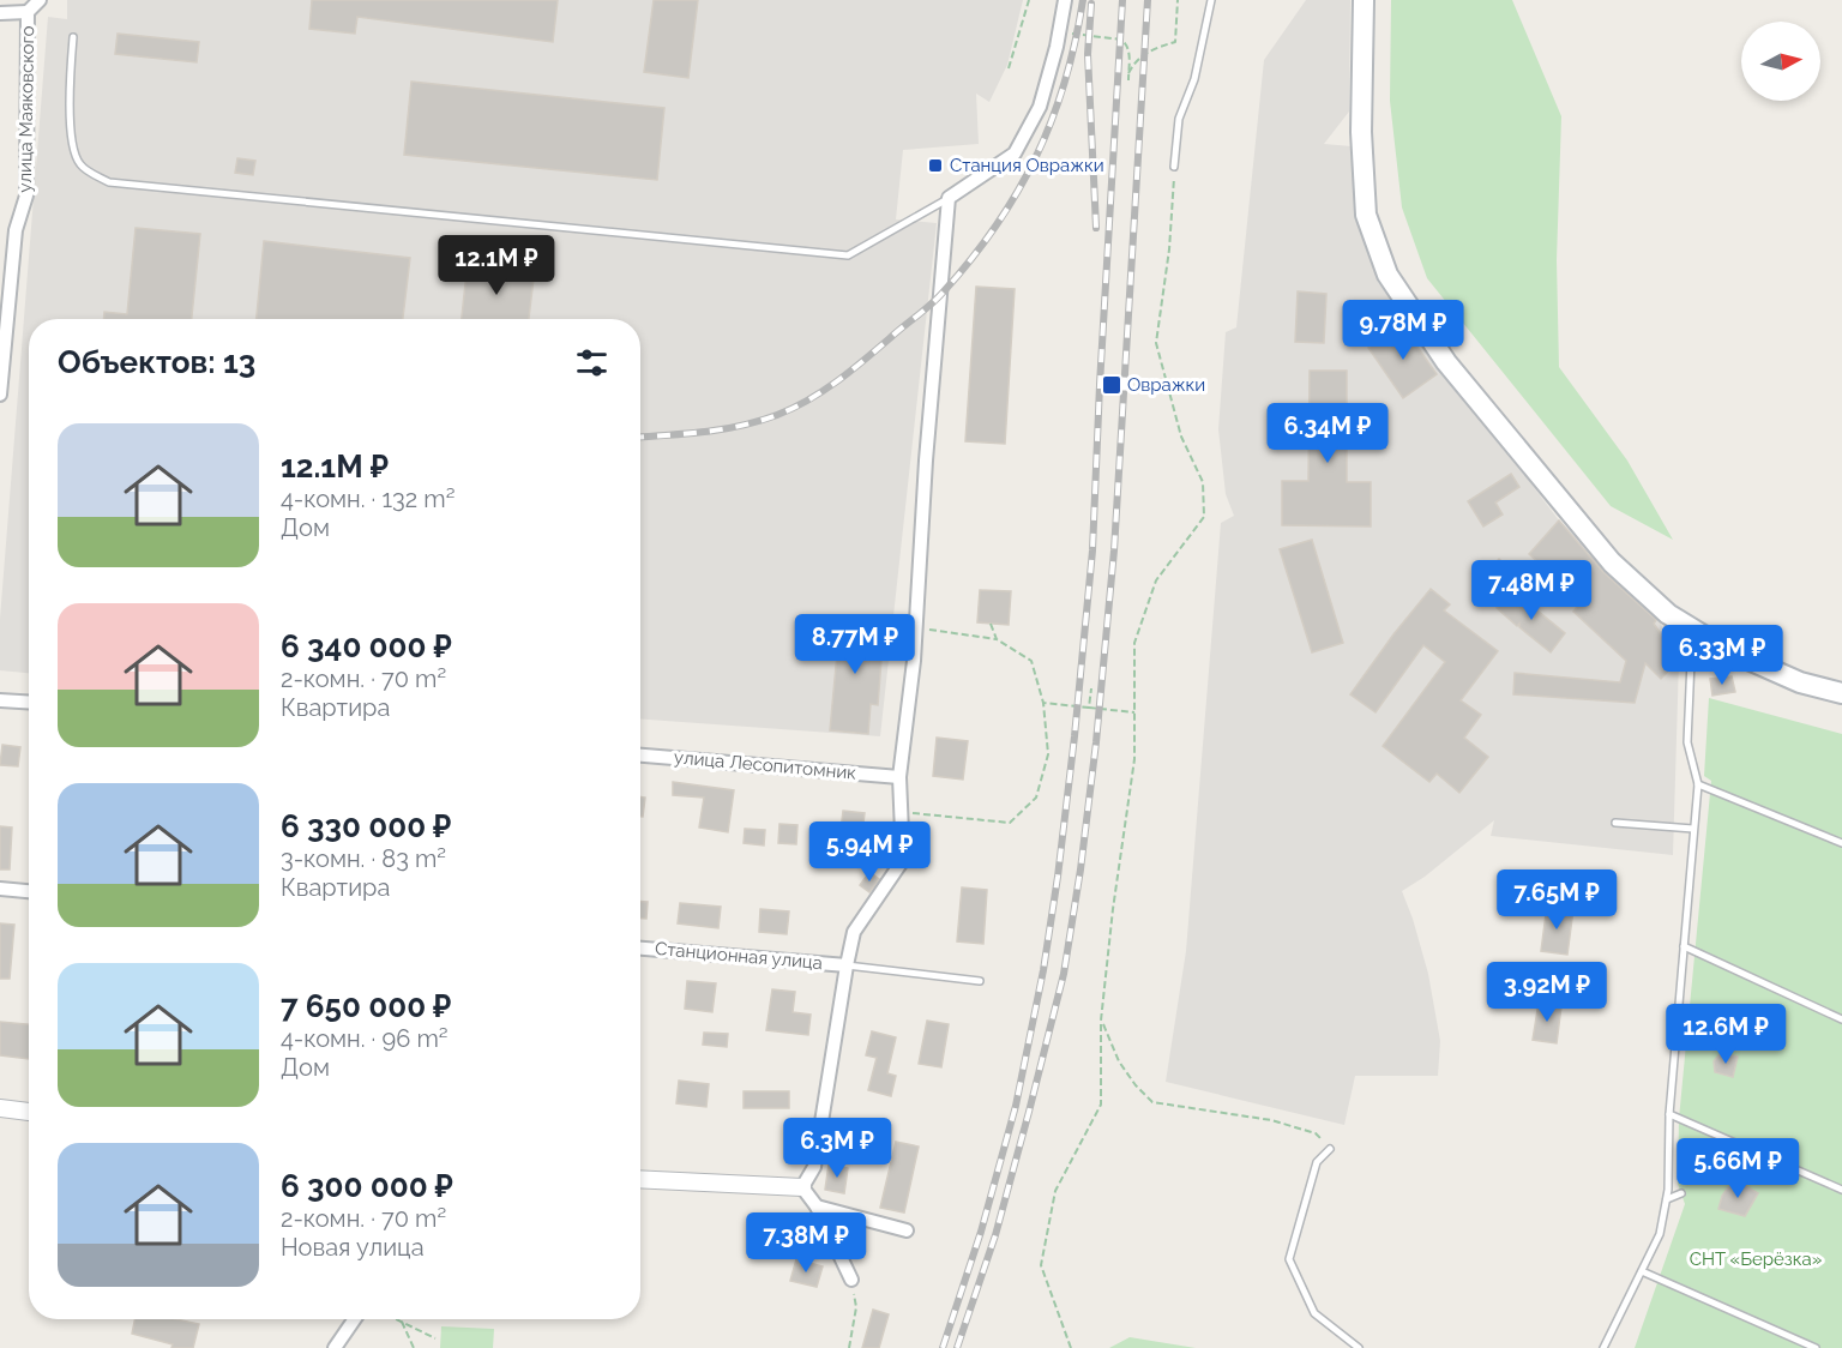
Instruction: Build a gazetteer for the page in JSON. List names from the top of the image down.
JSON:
{
  "streets": {
    "street": ["улица Маяковского", "улица Лесопитомник", "Станционная улица"]
  },
  "parks": ["СНТ «Берёзка»"],
  "places": {
    "transit": ["Станция Овражки", "Овражки"]
  },
  "north": "right",
  "page": {
    "price": [
      "12.1M ₽",
      "9.78M ₽",
      "6.34M ₽",
      "7.48M ₽",
      "8.77M ₽",
      "6.33M ₽",
      "5.94M ₽",
      "7.65M ₽",
      "3.92M ₽",
      "12.6M ₽",
      "6.3M ₽",
      "5.66M ₽",
      "7.38M ₽"
    ],
    "heading": "Объектов: 13",
    "list": [
      {
        "name": "12.1M ₽",
        "note": "4-комн. · 132 m² · Дом"
      },
      {
        "name": "6 340 000 ₽",
        "note": "2-комн. · 70 m² · Квартира"
      },
      {
        "name": "6 330 000 ₽",
        "note": "3-комн. · 83 m² · Квартира"
      },
      {
        "name": "7 650 000 ₽",
        "note": "4-комн. · 96 m² · Дом"
      },
      {
        "name": "6 300 000 ₽",
        "note": "2-комн. · 70 m² · Новая улица"
      }
    ]
  }
}
